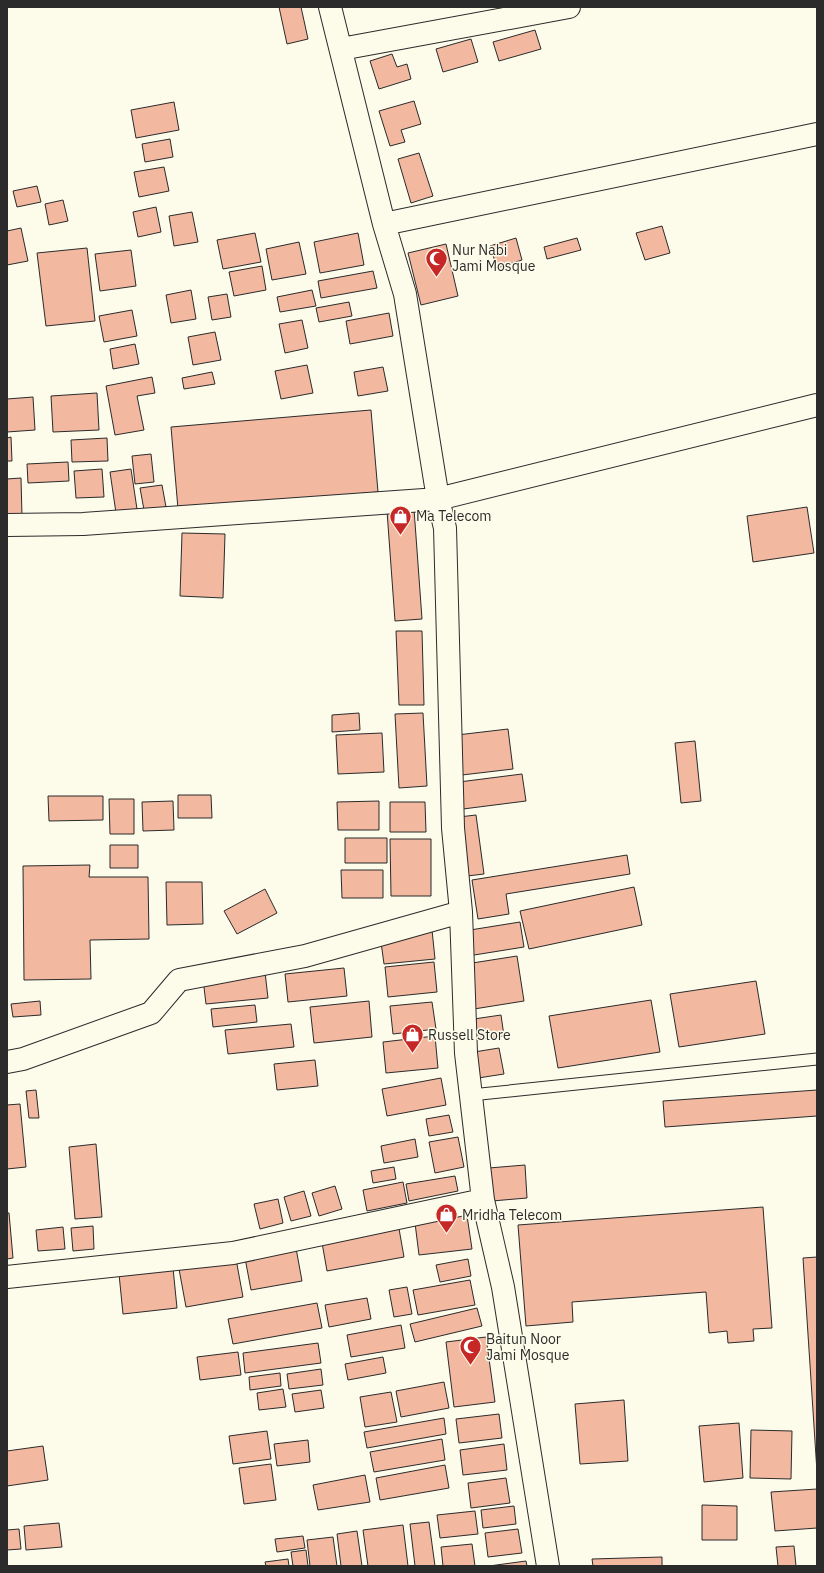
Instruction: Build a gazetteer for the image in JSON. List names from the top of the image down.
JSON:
{
  "places": {
    "mosque": ["Nur Nabi Jami Mosque", "Baitun Noor Jami Mosque"],
    "shop": ["Ma Telecom", "Russell Store", "Mridha Telecom"]
  }
}
